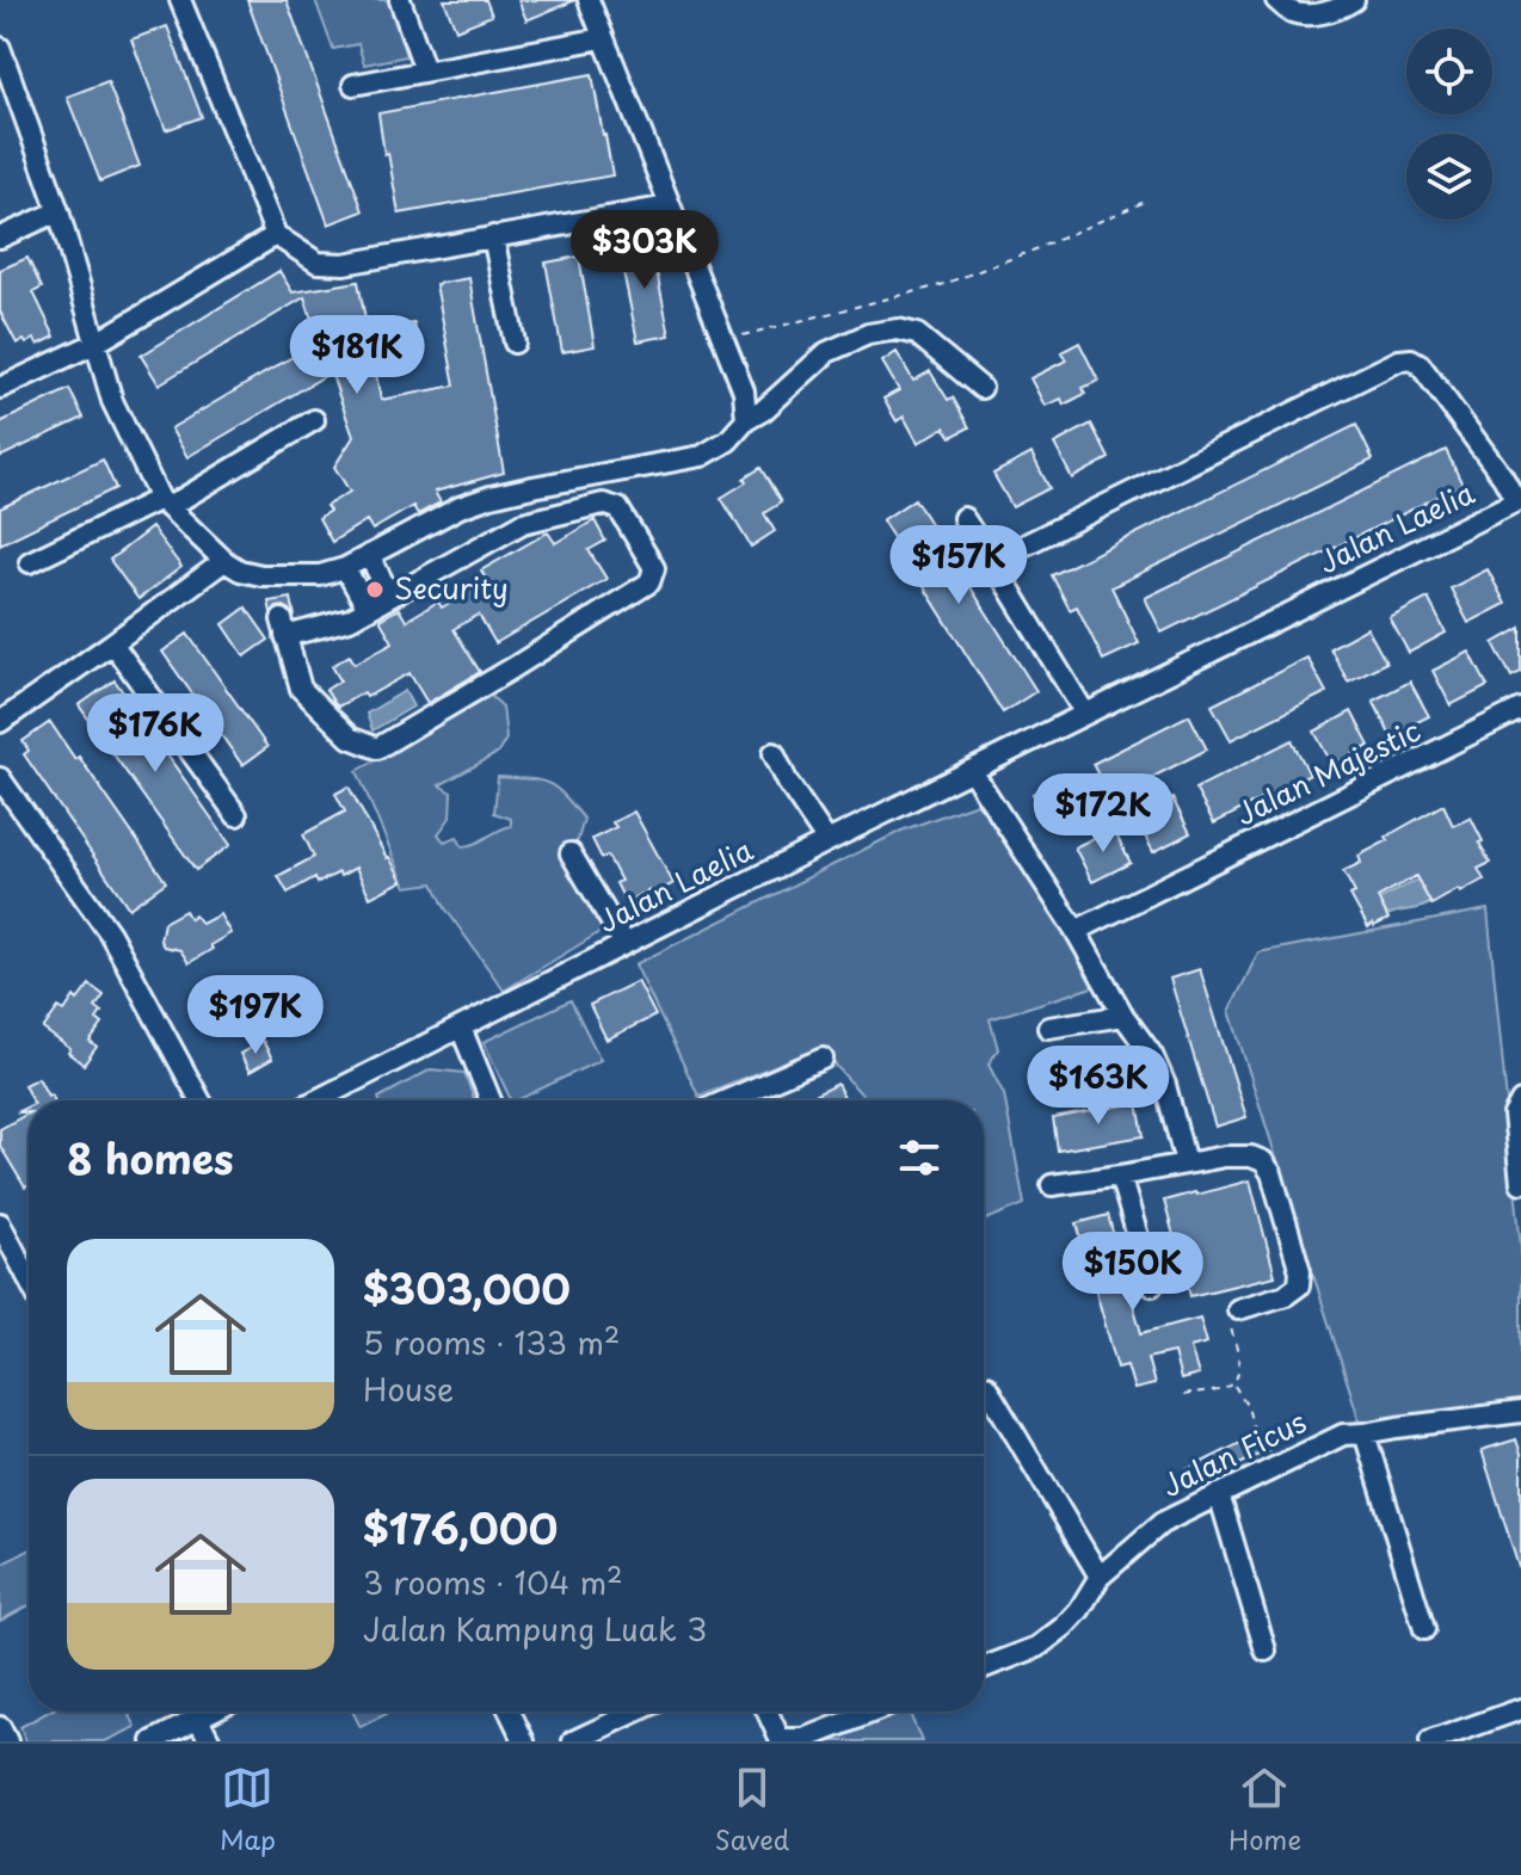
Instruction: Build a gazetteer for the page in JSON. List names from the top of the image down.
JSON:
{
  "streets": {
    "street": ["Jalan Laelia", "Jalan Majestic", "Jalan Ficus"]
  },
  "places": ["Security"],
  "page": {
    "price": [
      "$303K",
      "$181K",
      "$157K",
      "$176K",
      "$172K",
      "$197K",
      "$163K",
      "$150K"
    ],
    "heading": "8 homes",
    "list": [
      {
        "name": "$303,000",
        "note": "5 rooms · 133 m² · House"
      },
      {
        "name": "$176,000",
        "note": "3 rooms · 104 m² · Jalan Kampung Luak 3"
      }
    ],
    "tabs": ["Map", "Saved", "Home"]
  }
}
